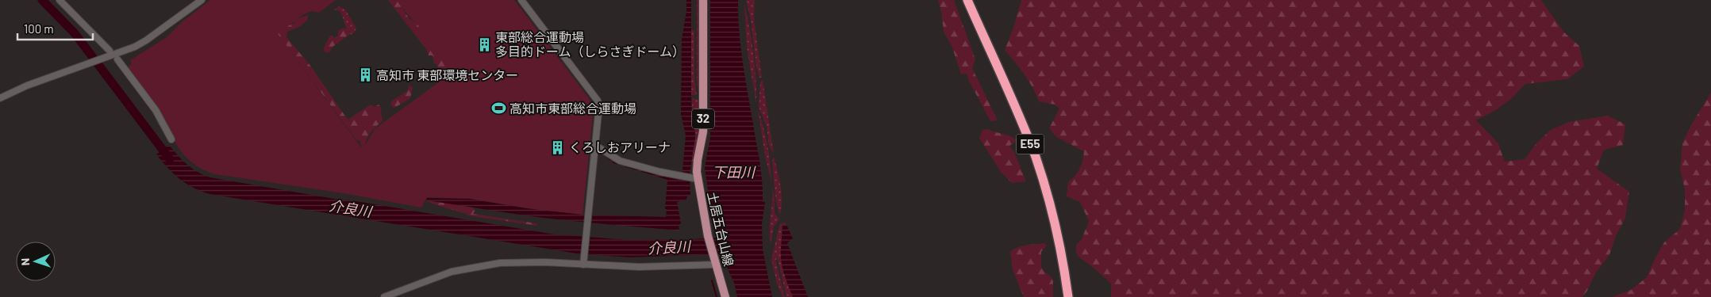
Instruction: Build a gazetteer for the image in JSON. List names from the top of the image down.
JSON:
{
  "streets": {
    "highway": ["E55"],
    "main road": ["32", "土居五台山線"]
  },
  "water": ["下田川", "介良川"],
  "places": {
    "building": ["東部総合運動場 多目的ドーム（しらさぎドーム）", "高知市 東部環境センター", "くろしおアリーナ"],
    "sports": ["高知市東部総合運動場"]
  },
  "scale_bar": "100 m",
  "north": "left"
}
